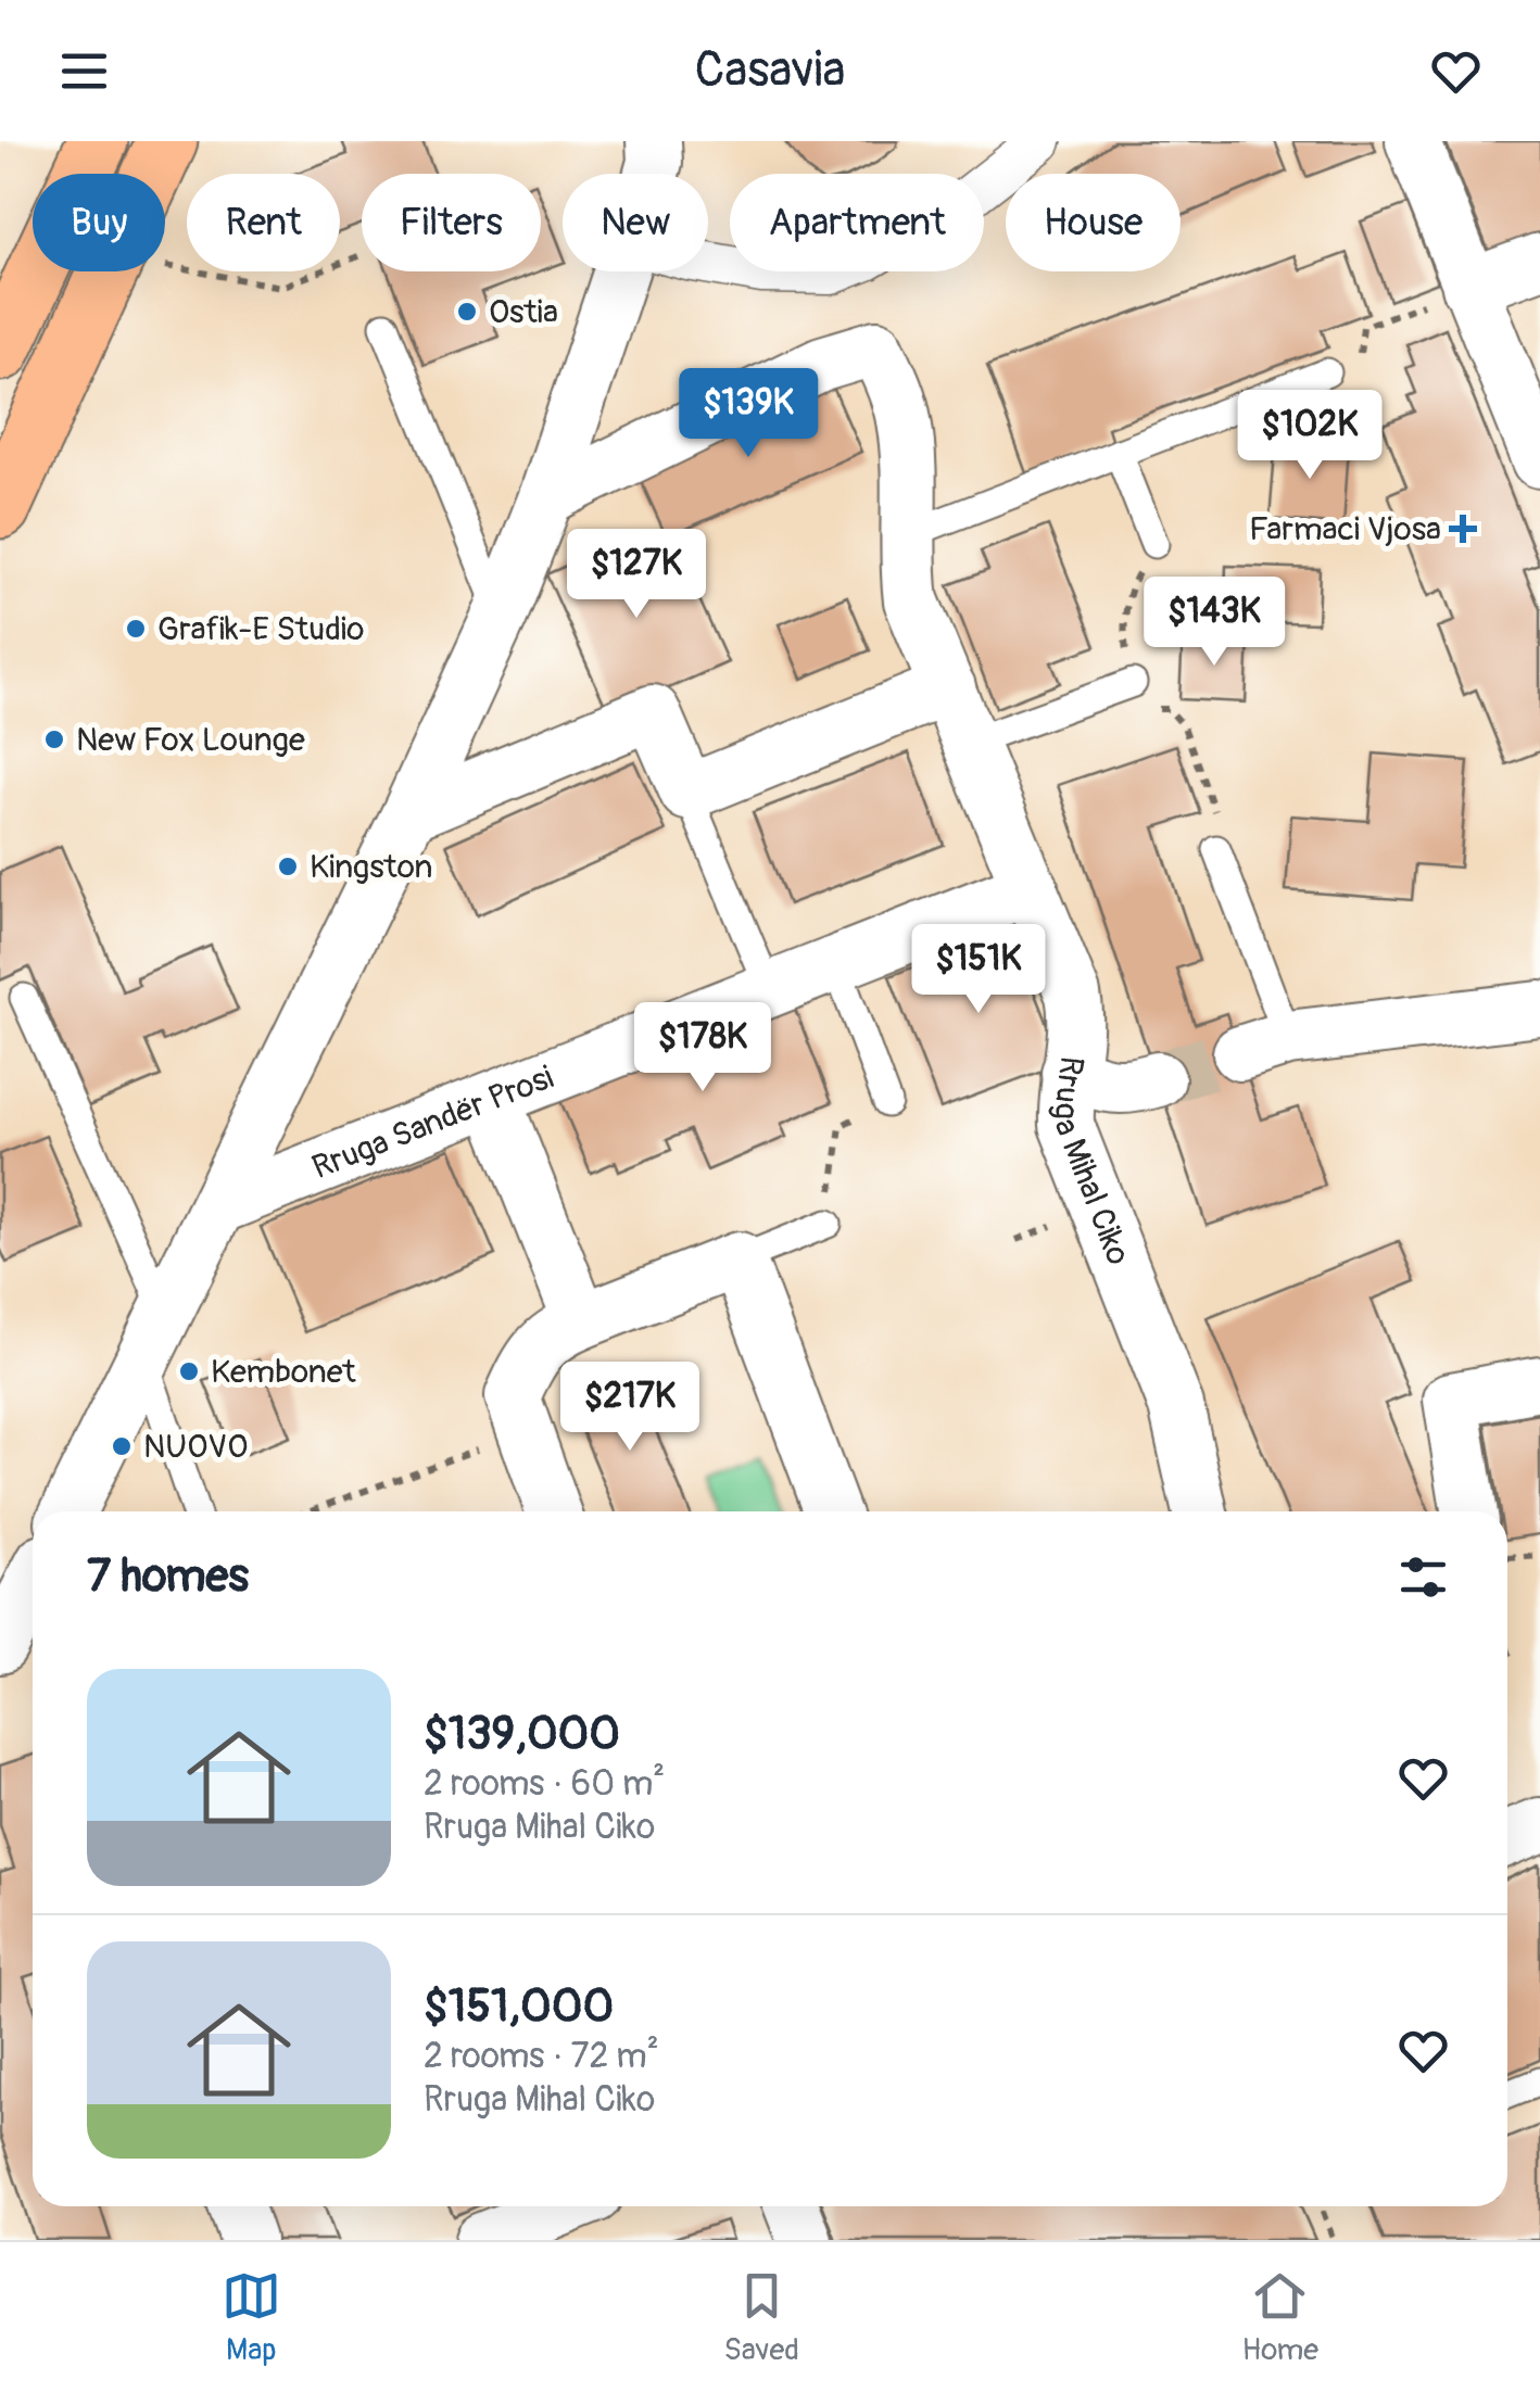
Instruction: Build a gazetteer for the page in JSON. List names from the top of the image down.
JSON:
{
  "streets": {
    "street": ["Rruga Sandër Prosi", "Rruga Mihal Ciko"]
  },
  "crossings": [
    ["Rruga Sandër Prosi", "Rruga Mihal Ciko"]
  ],
  "places": {
    "other": [
      "Ostia",
      "Grafik-E Studio",
      "New Fox Lounge",
      "Kingston",
      "Kembonet",
      "NUOVO"
    ],
    "health": ["Farmaci Vjosa"]
  },
  "page": {
    "header": "Casavia",
    "chip": [
      "Buy",
      "Rent",
      "Filters",
      "New",
      "Apartment",
      "House"
    ],
    "price": [
      "$139K",
      "$102K",
      "$127K",
      "$143K",
      "$151K",
      "$178K",
      "$217K"
    ],
    "heading": "7 homes",
    "list": [
      {
        "name": "$139,000",
        "note": "2 rooms · 60 m² · Rruga Mihal Ciko"
      },
      {
        "name": "$151,000",
        "note": "2 rooms · 72 m² · Rruga Mihal Ciko"
      }
    ],
    "tabs": ["Map", "Saved", "Home"]
  }
}
